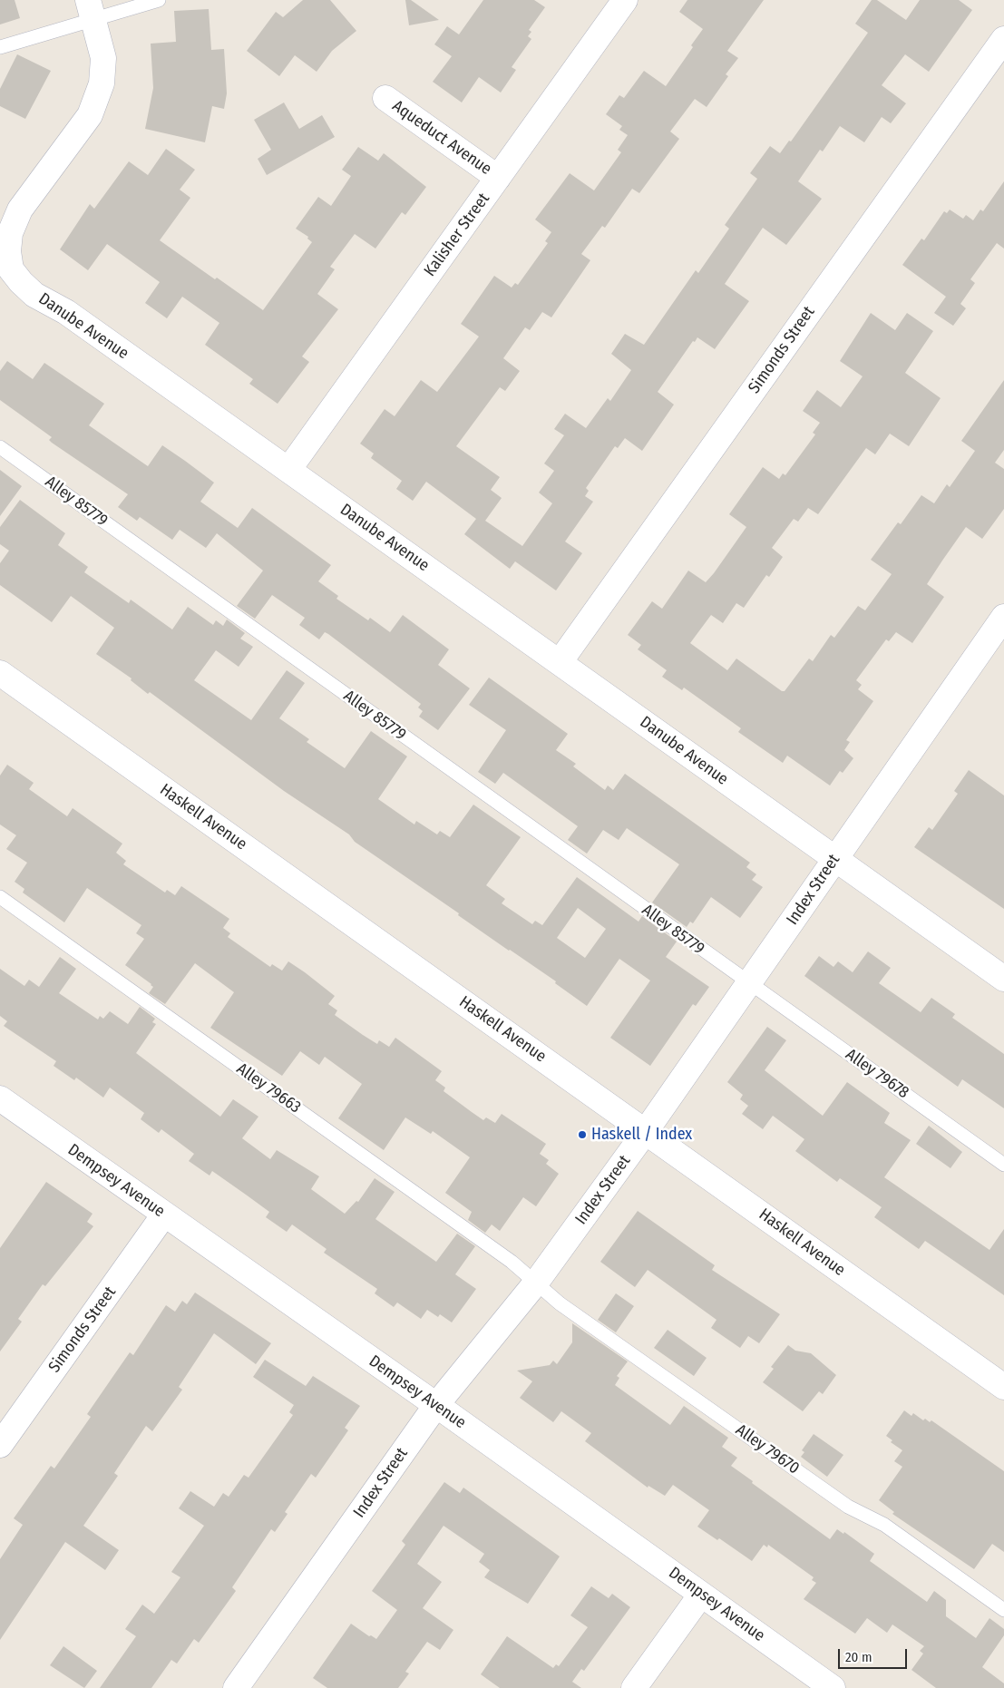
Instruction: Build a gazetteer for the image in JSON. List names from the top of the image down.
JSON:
{
  "streets": {
    "street": [
      "Aqueduct Avenue",
      "Kalisher Street",
      "Danube Avenue",
      "Simonds Street",
      "Haskell Avenue",
      "Index Street",
      "Dempsey Avenue"
    ],
    "lane": [
      "Alley 85779",
      "Alley 79678",
      "Alley 79663",
      "Alley 79670"
    ]
  },
  "crossings": [
    ["Aqueduct Avenue", "Kalisher Street"],
    ["Kalisher Street", "Danube Avenue"],
    ["Danube Avenue", "Simonds Street"],
    ["Danube Avenue", "Index Street"],
    ["Simonds Street", "Dempsey Avenue"],
    ["Alley 85779", "Index Street"],
    ["Alley 85779", "Alley 79678"],
    ["Haskell Avenue", "Index Street"],
    ["Index Street", "Alley 79678"],
    ["Index Street", "Alley 79663"],
    ["Index Street", "Dempsey Avenue"],
    ["Index Street", "Alley 79670"],
    ["Alley 79663", "Alley 79670"]
  ],
  "places": ["Haskell / Index"],
  "scale_bar": "20 m"
}
